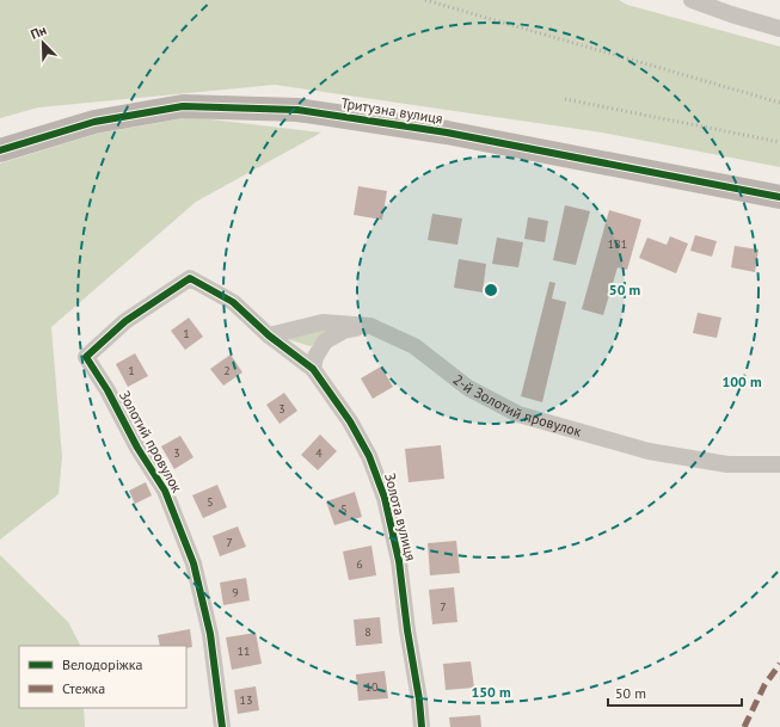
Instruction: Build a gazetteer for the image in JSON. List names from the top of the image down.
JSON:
{
  "streets": {
    "street": [
      "Тритузна вулиця",
      "2-й Золотий провулок",
      "Золотий провулок",
      "Золота вулиця"
    ]
  },
  "crossings": [
    ["2-й Золотий провулок", "Золота вулиця"],
    ["Золотий провулок", "Золота вулиця"]
  ],
  "house_numbers": [
    "181",
    "1",
    "1",
    "2",
    "3",
    "3",
    "4",
    "5",
    "5",
    "7",
    "6",
    "9",
    "7",
    "8",
    "11",
    "10",
    "13"
  ],
  "legend": ["Велодоріжка", "Стежка"],
  "scale_bar": "50 m",
  "north": "top left",
  "rings": ["50 m", "100 m", "150 m"]
}
